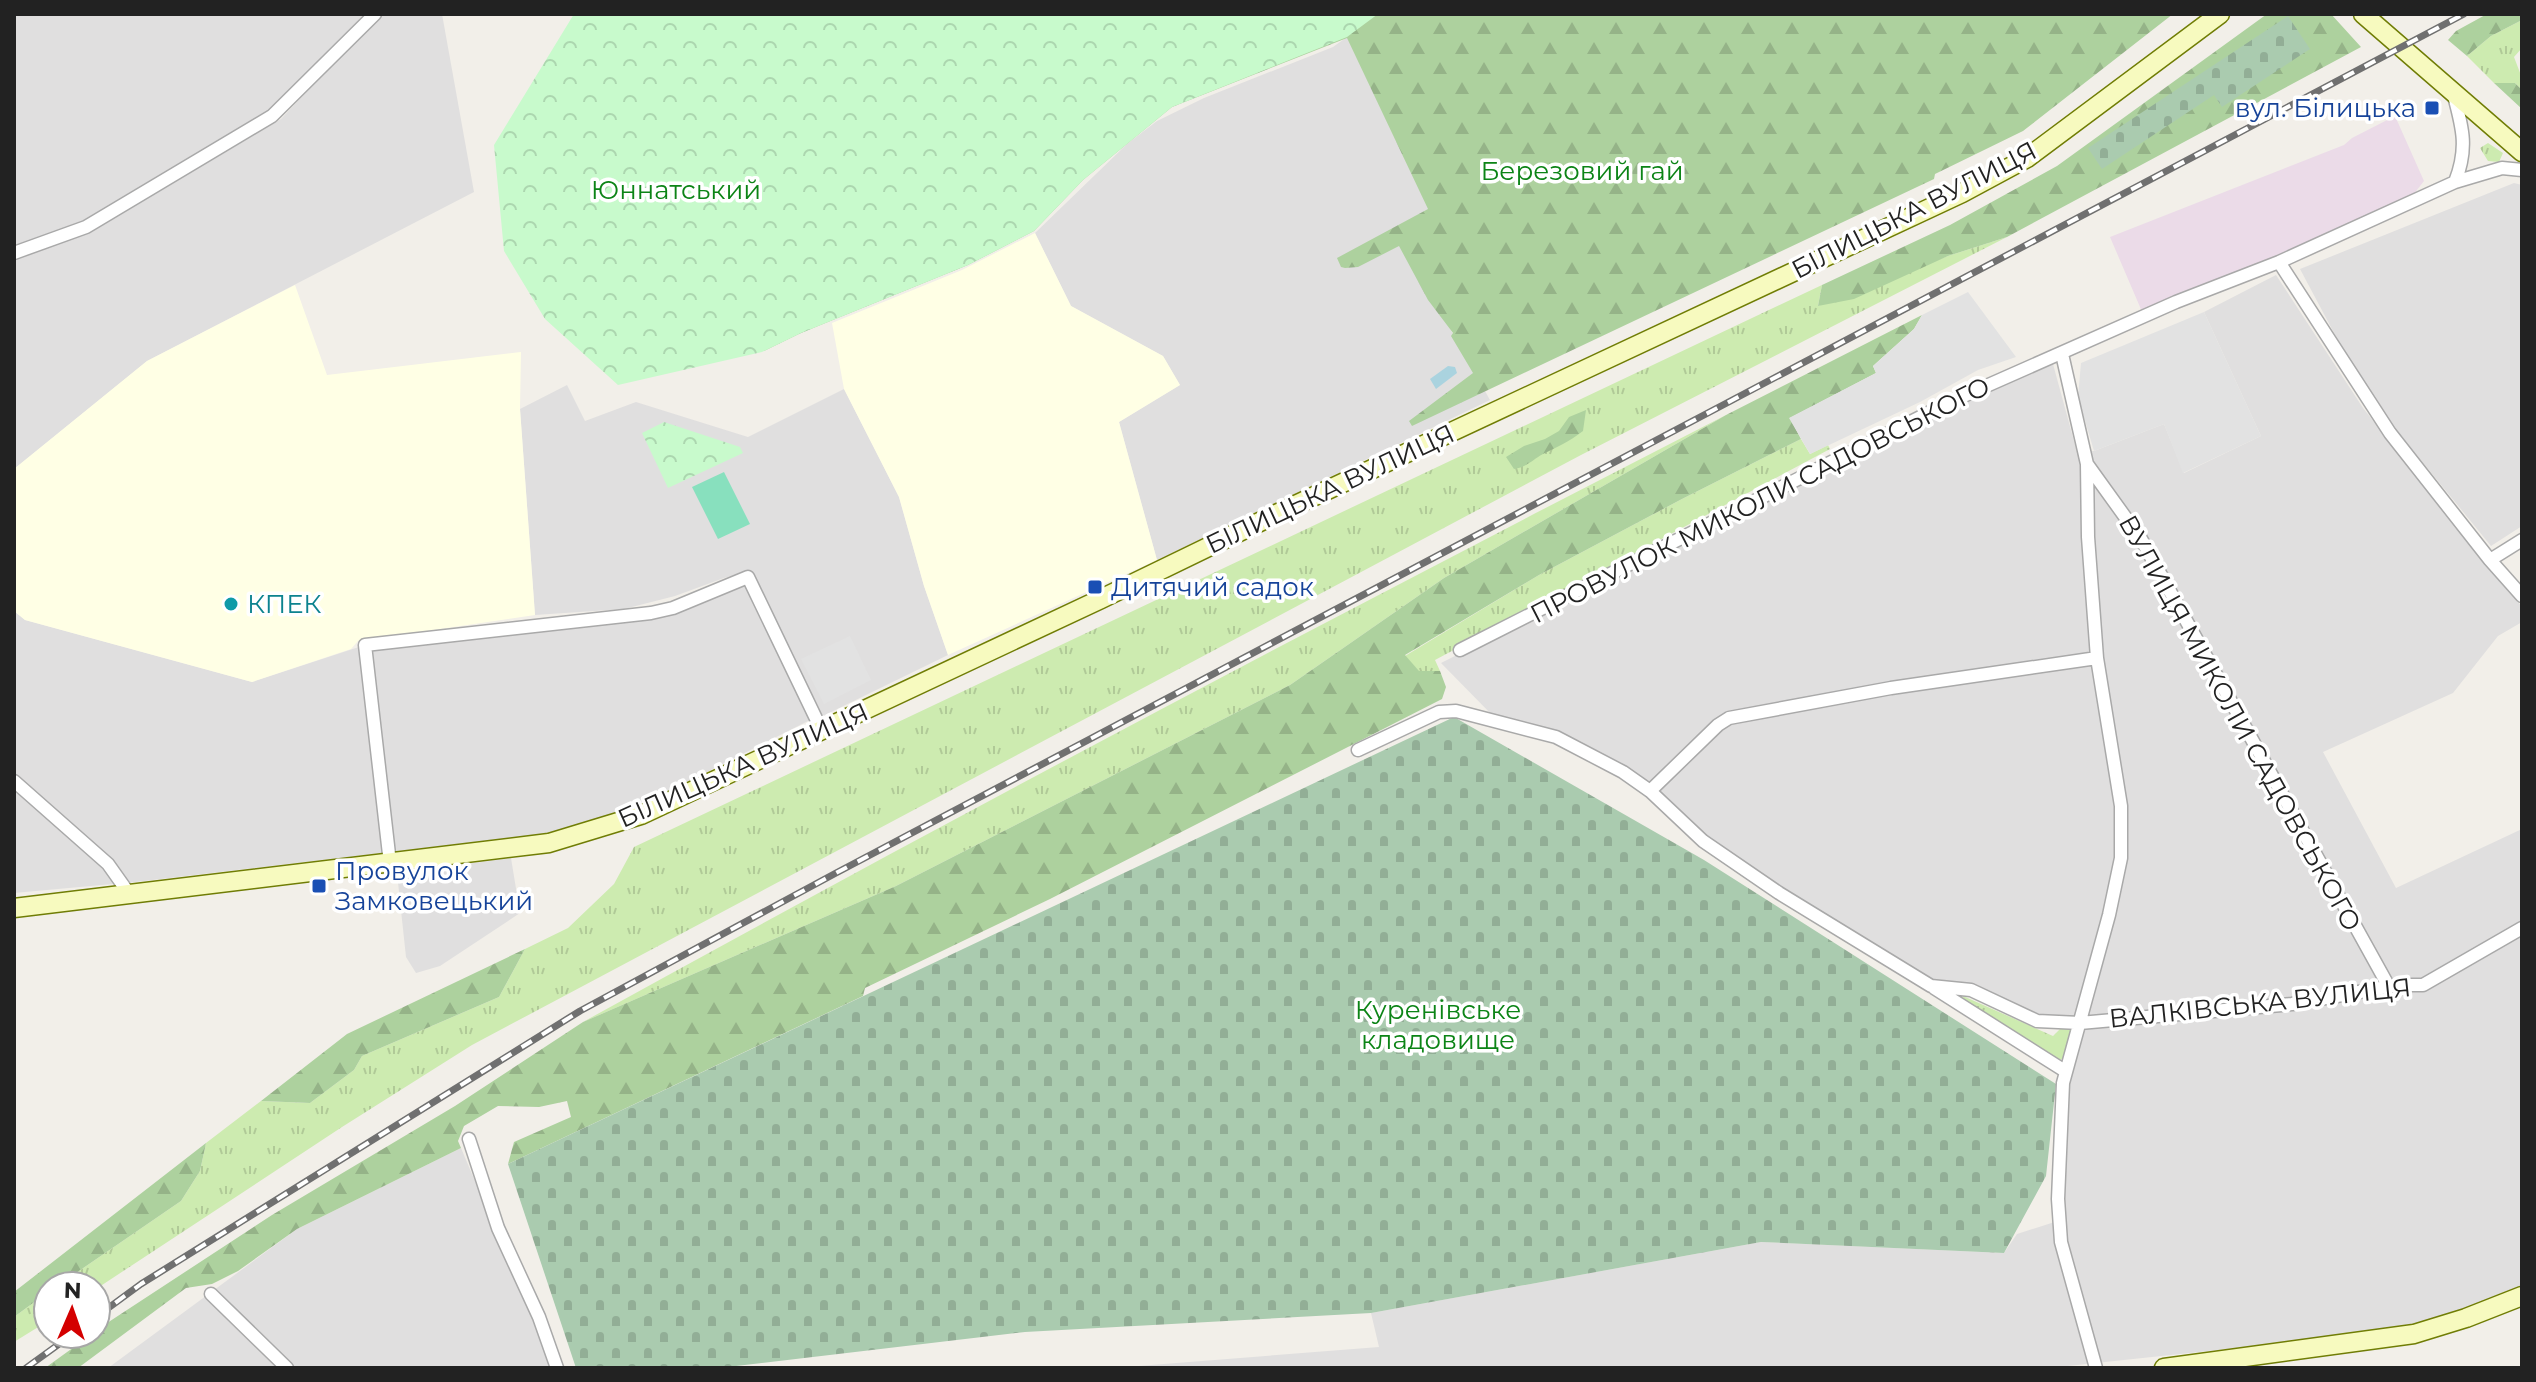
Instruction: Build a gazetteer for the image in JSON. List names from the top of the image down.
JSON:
{
  "streets": {
    "main road": ["БІЛИЦЬКА ВУЛИЦЯ"],
    "street": ["ПРОВУЛОК МИКОЛИ САДОВСЬКОГО", "ВУЛИЦЯ МИКОЛИ САДОВСЬКОГО", "ВАЛКІВСЬКА ВУЛИЦЯ"]
  },
  "crossings": [
    ["ВУЛИЦЯ МИКОЛИ САДОВСЬКОГО", "ВАЛКІВСЬКА ВУЛИЦЯ"]
  ],
  "parks": ["Березовий гай", "Юннатський", "Куренівське кладовище"],
  "places": {
    "transit": ["вул. Білицька", "Дитячий садок", "Провулок Замковецький"],
    "other": ["КПЕК"]
  },
  "north": "top"
}
